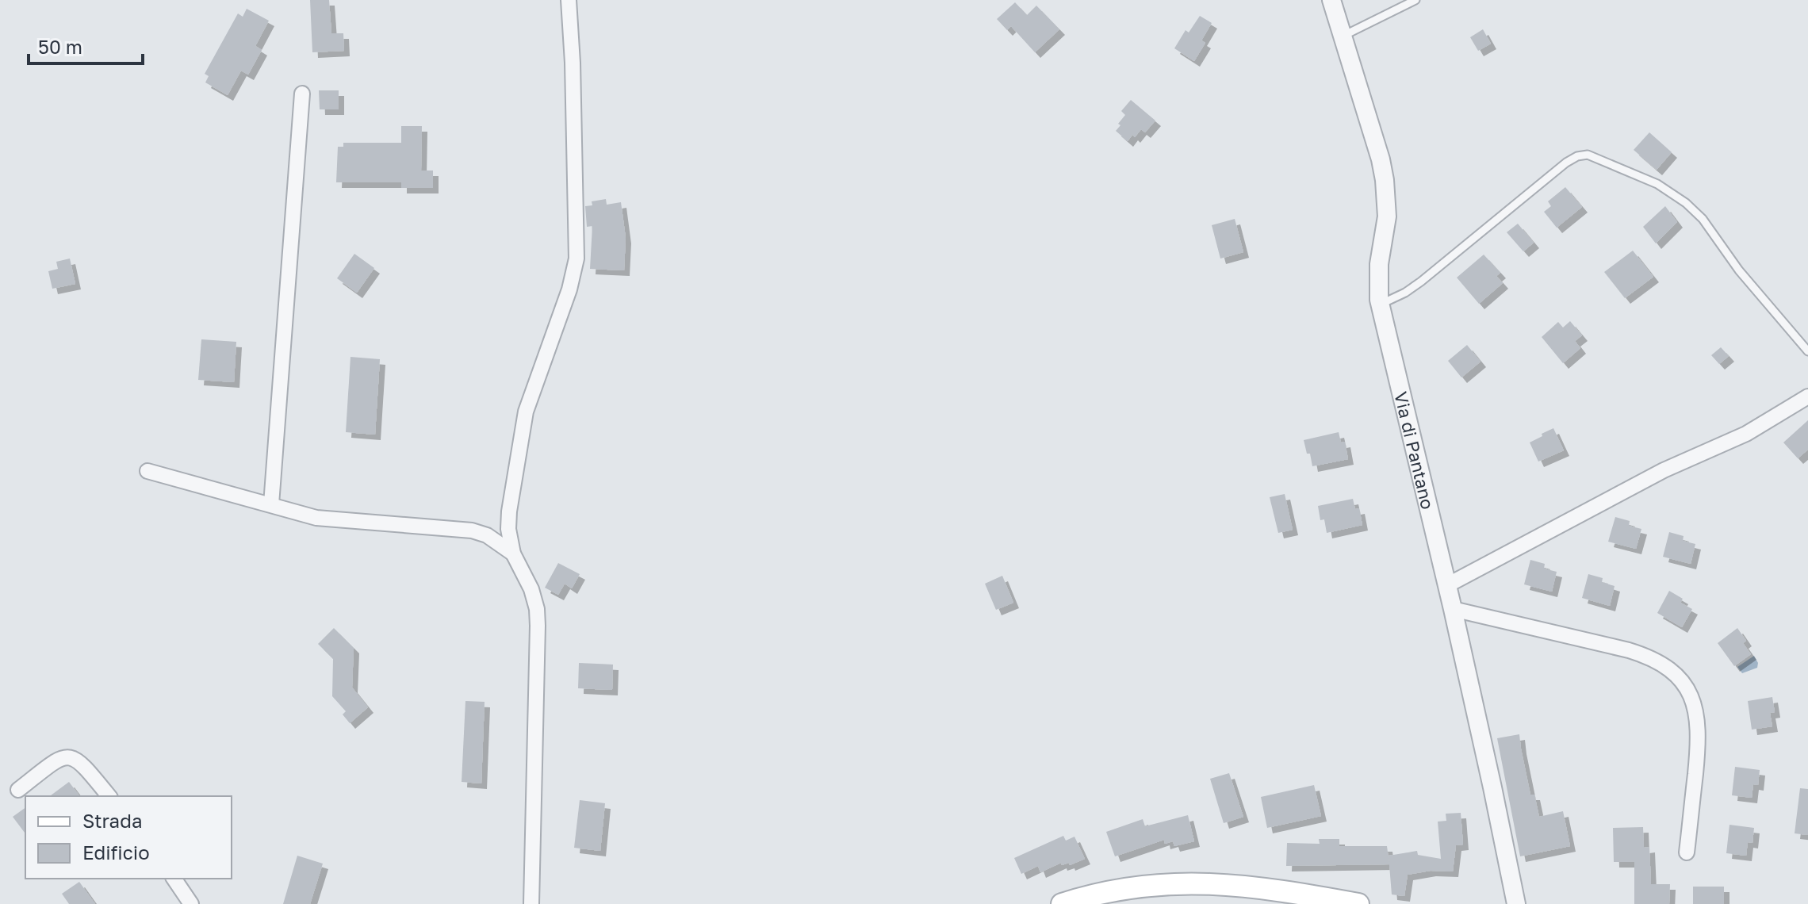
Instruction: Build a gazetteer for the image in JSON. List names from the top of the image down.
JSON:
{
  "streets": {
    "street": ["Via di Pantano"]
  },
  "legend": ["Strada", "Edificio"],
  "scale_bar": "50 m"
}
